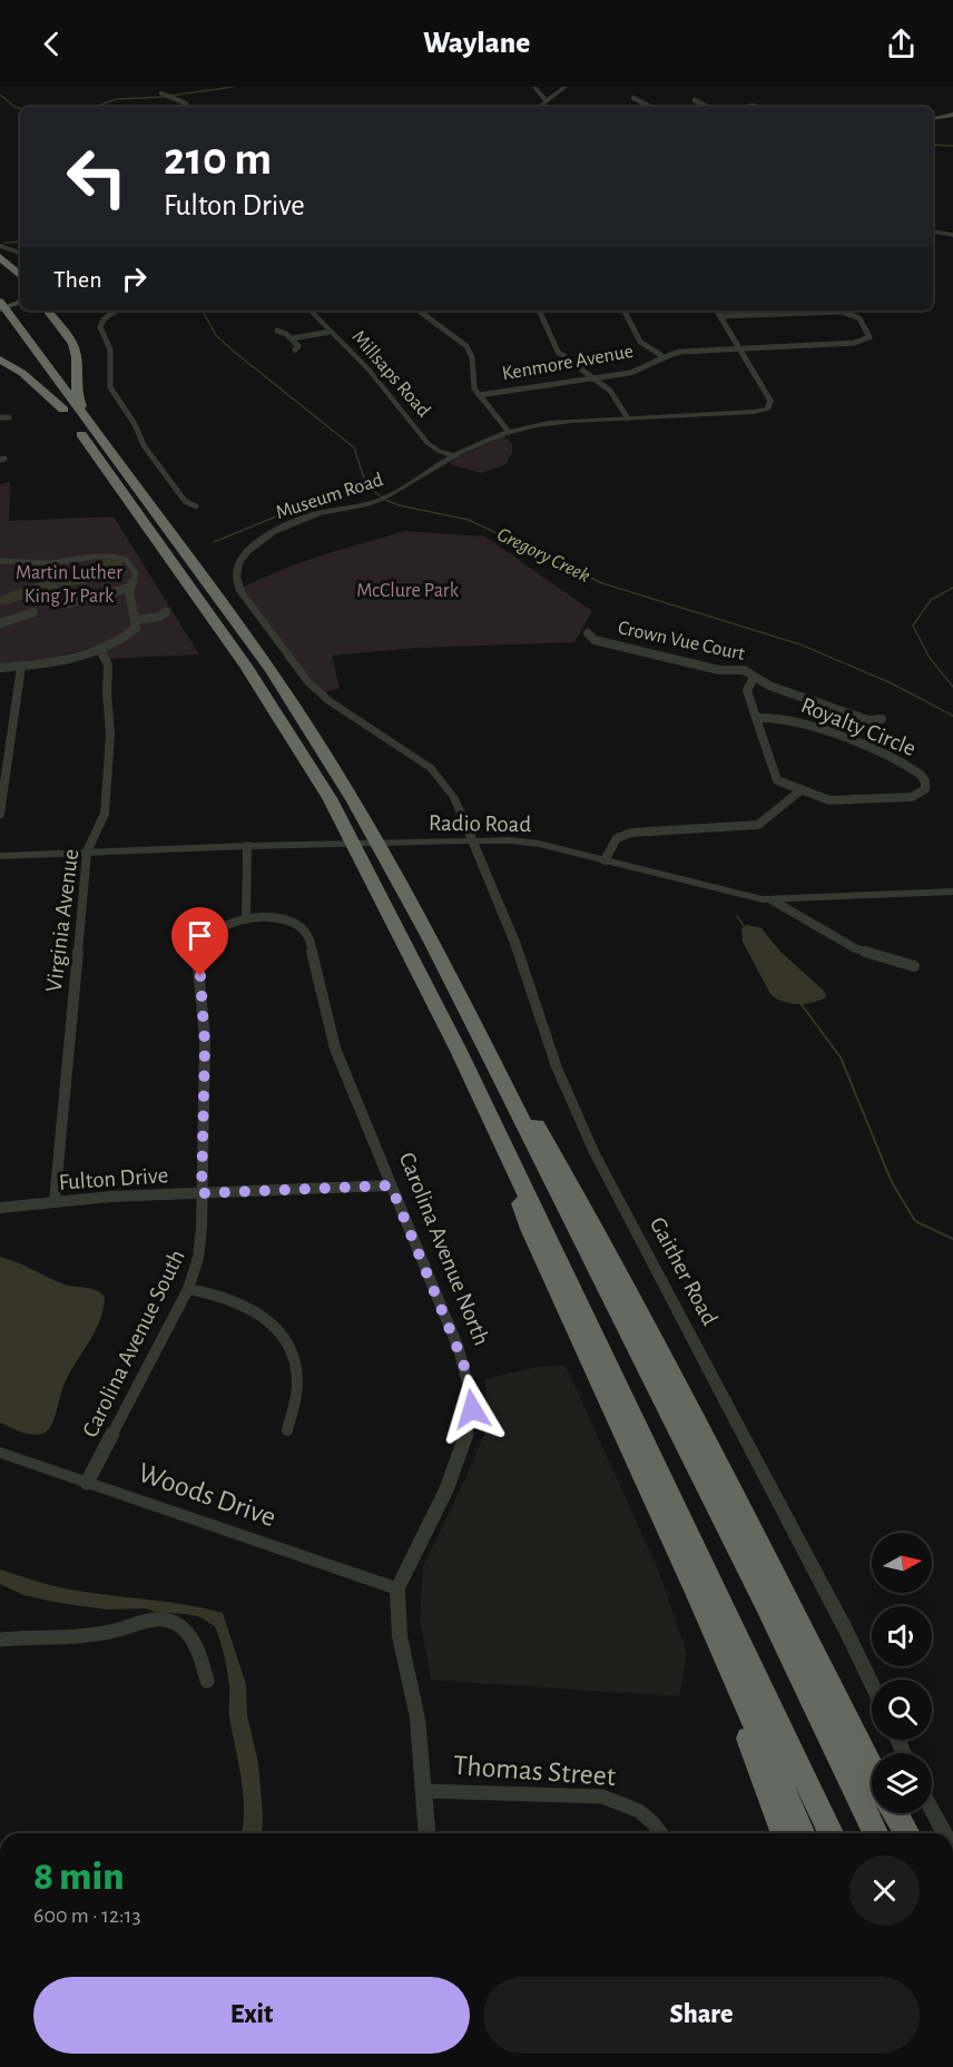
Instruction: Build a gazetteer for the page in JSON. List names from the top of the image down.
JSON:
{
  "streets": {
    "street": [
      "Kenmore Avenue",
      "Millsaps Road",
      "Museum Road",
      "Crown Vue Court",
      "Royalty Circle",
      "Radio Road",
      "Virginia Avenue",
      "Fulton Drive",
      "Carolina Avenue North",
      "Gaither Road",
      "Carolina Avenue South",
      "Woods Drive",
      "Thomas Street"
    ]
  },
  "crossings": [
    ["Kenmore Avenue", "Museum Road"],
    ["Millsaps Road", "Museum Road"],
    ["Museum Road", "Radio Road"],
    ["Museum Road", "Gaither Road"],
    ["Crown Vue Court", "Royalty Circle"],
    ["Radio Road", "Virginia Avenue"],
    ["Radio Road", "Gaither Road"],
    ["Virginia Avenue", "Fulton Drive"],
    ["Fulton Drive", "Carolina Avenue North"],
    ["Fulton Drive", "Carolina Avenue South"],
    ["Carolina Avenue North", "Carolina Avenue South"],
    ["Carolina Avenue North", "Woods Drive"],
    ["Carolina Avenue North", "Thomas Street"],
    ["Carolina Avenue South", "Woods Drive"]
  ],
  "water": ["Gregory Creek"],
  "parks": ["Martin Luther King Jr Park", "McClure Park"],
  "north": "right",
  "page": {
    "header": "Waylane",
    "turn": ["210 m", "Fulton Drive"],
    "then": "Then",
    "heading": ["8 min", "600 m · 12:13"],
    "buttons": ["Exit", "Share"]
  }
}
